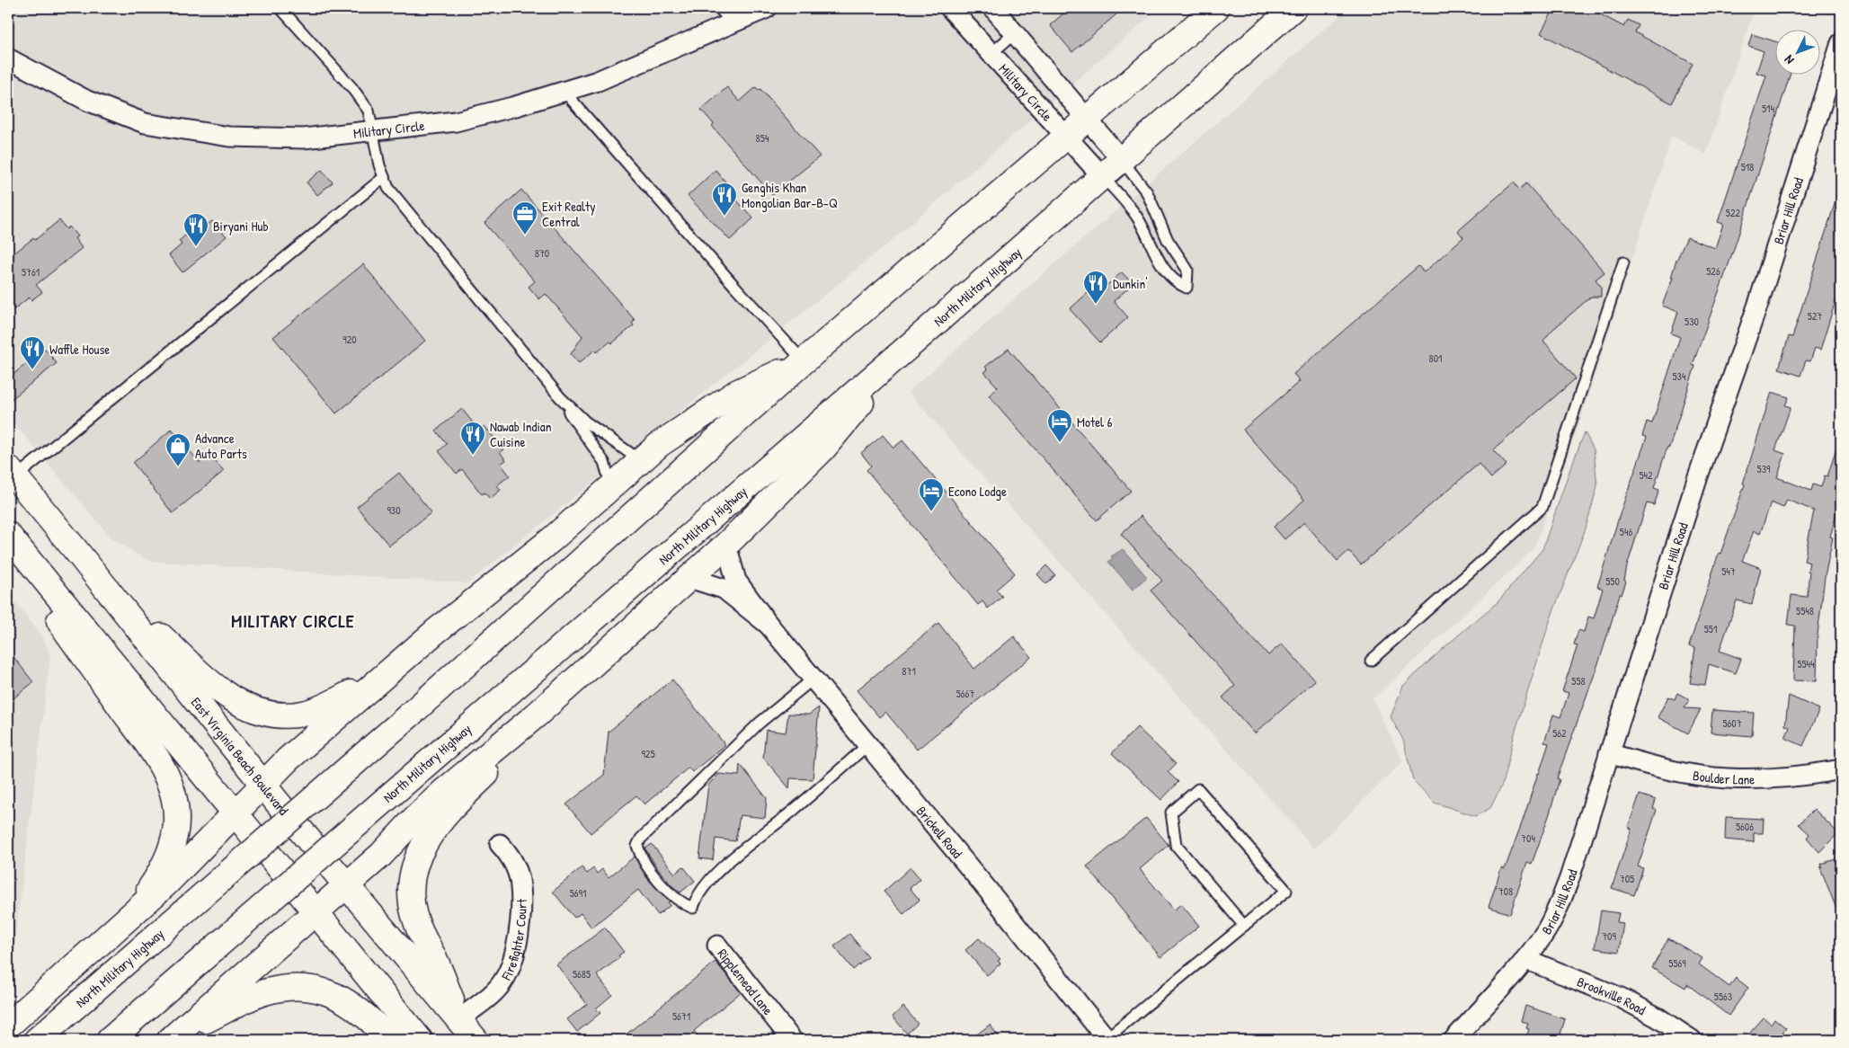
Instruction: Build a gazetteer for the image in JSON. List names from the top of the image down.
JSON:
{
  "streets": {
    "main road": ["North Military Highway", "East Virginia Beach Boulevard"],
    "street": [
      "Military Circle",
      "Briar Hill Road",
      "Boulder Lane",
      "Brickell Road",
      "Firefighter Court",
      "Ripplemead Lane",
      "Brookville Road"
    ]
  },
  "crossings": [
    ["Military Circle", "North Military Highway"],
    ["Briar Hill Road", "Boulder Lane"],
    ["Briar Hill Road", "Brookville Road"],
    ["East Virginia Beach Boulevard", "Firefighter Court"]
  ],
  "districts": ["MILITARY CIRCLE"],
  "places": {
    "restaurant": [
      "Genghis Khan Mongolian Bar-B-Q",
      "Biryani Hub",
      "Dunkin'",
      "Waffle House",
      "Nawab Indian Cuisine"
    ],
    "office": ["Exit Realty Central"],
    "hotel": ["Motel 6", "Econo Lodge"],
    "shop": ["Advance Auto Parts"]
  },
  "house_numbers": [
    "514",
    "854",
    "518",
    "522",
    "870",
    "526",
    "5761",
    "527",
    "530",
    "920",
    "801",
    "534",
    "539",
    "542",
    "930",
    "546",
    "547",
    "550",
    "5548",
    "551",
    "5544",
    "871",
    "558",
    "5667",
    "5607",
    "562",
    "925",
    "5606",
    "704",
    "705",
    "708",
    "5691",
    "709",
    "5569",
    "5685",
    "5563",
    "5671"
  ],
  "north": "bottom left"
}
